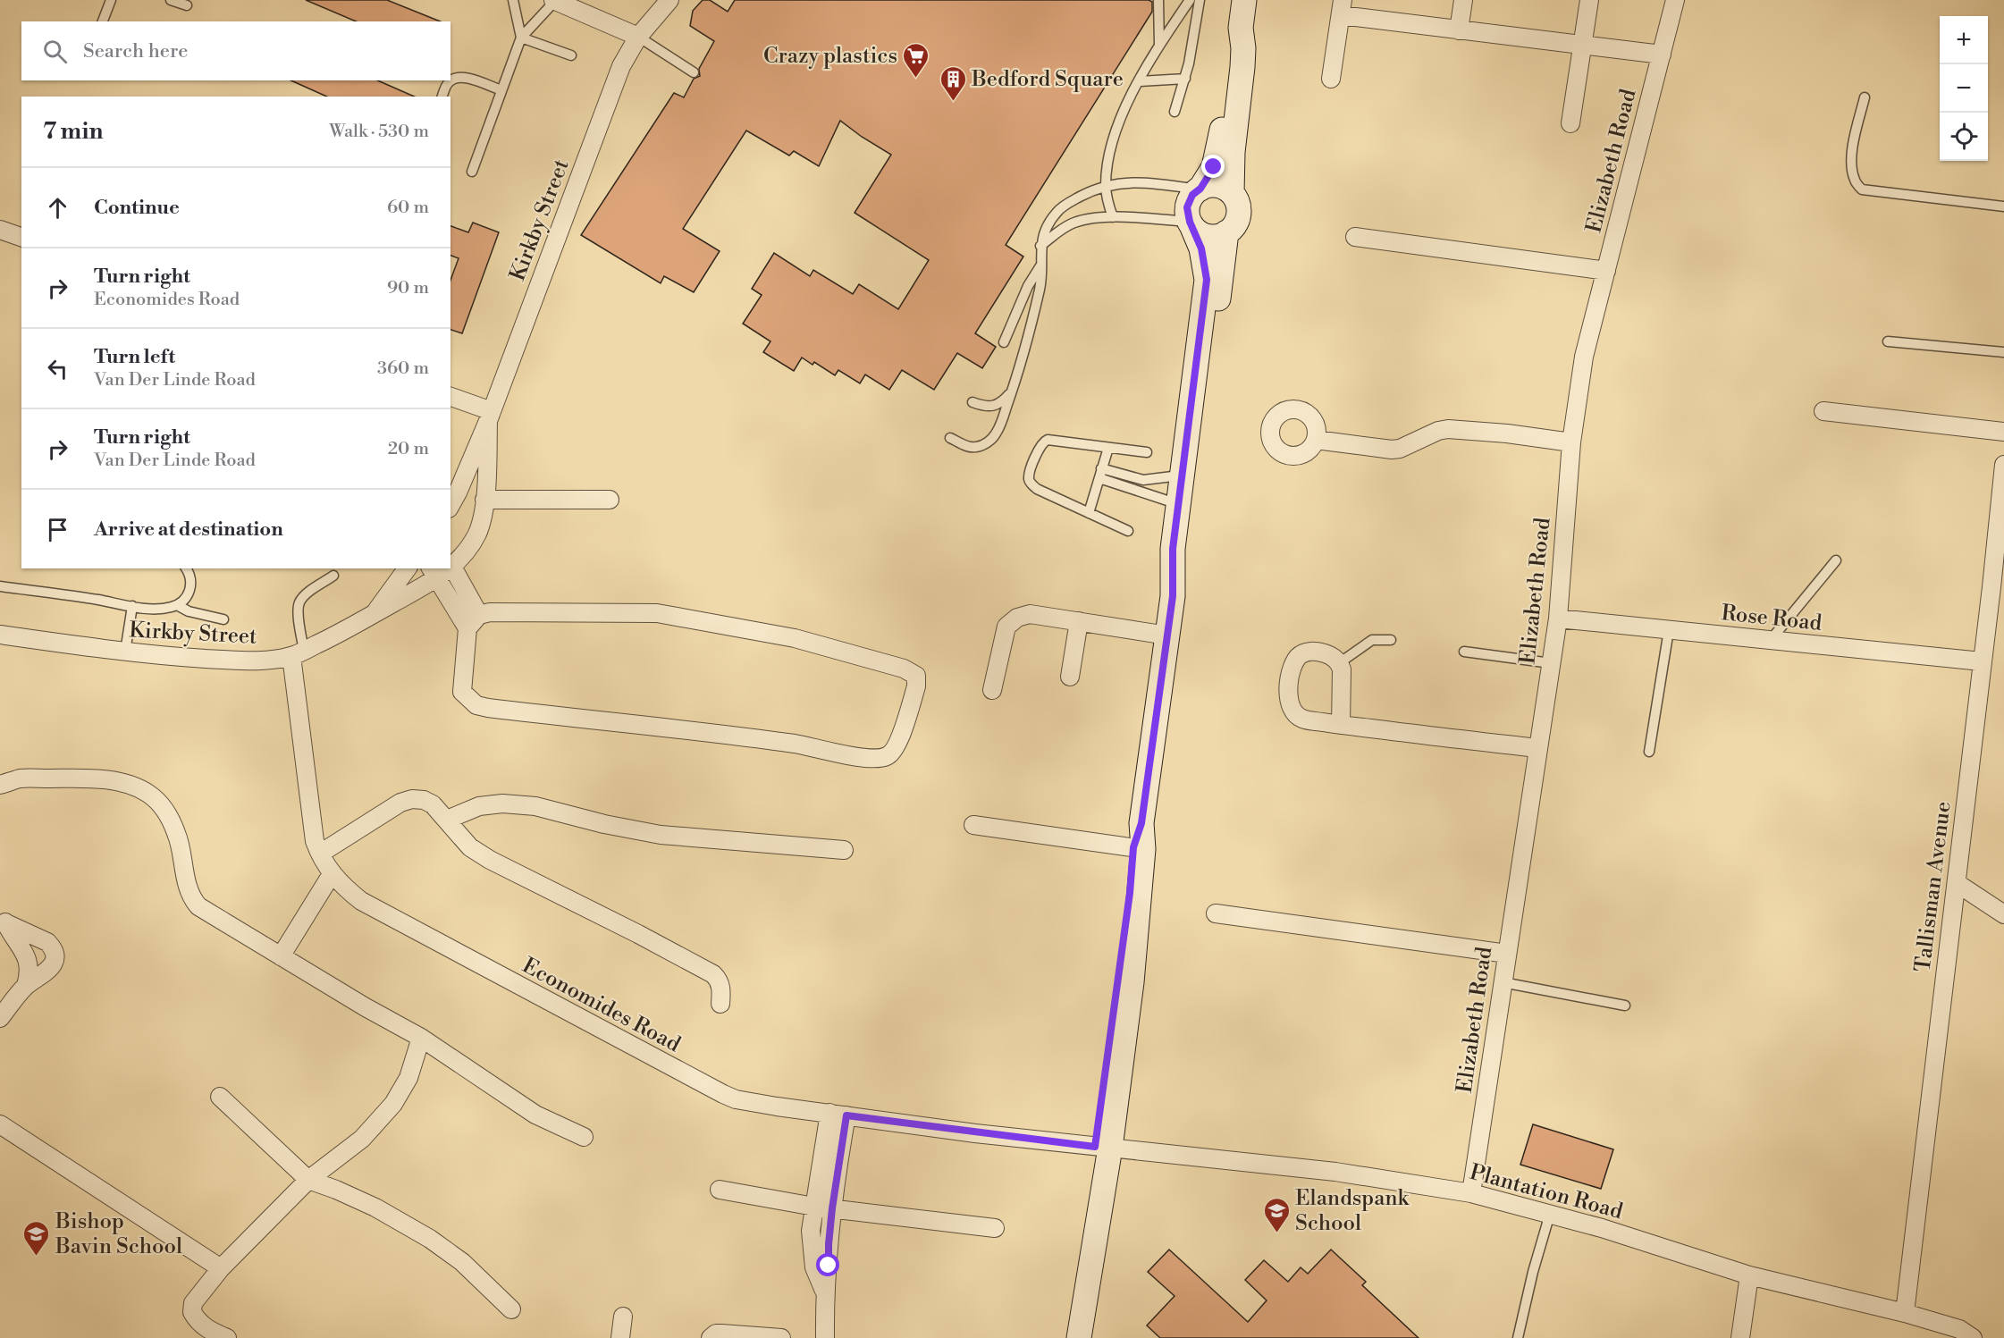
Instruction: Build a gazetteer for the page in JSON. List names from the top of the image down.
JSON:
{
  "streets": {
    "street": [
      "Elizabeth Road",
      "Kirkby Street",
      "Rose Road",
      "Tallisman Avenue",
      "Economides Road",
      "Plantation Road"
    ]
  },
  "crossings": [
    ["Elizabeth Road", "Rose Road"],
    ["Elizabeth Road", "Plantation Road"],
    ["Kirkby Street", "Economides Road"],
    ["Rose Road", "Tallisman Avenue"],
    ["Tallisman Avenue", "Plantation Road"],
    ["Economides Road", "Plantation Road"]
  ],
  "places": {
    "supermarket": ["Crazy plastics"],
    "building": ["Bedford Square"],
    "school or university": ["Elandspank School", "Bishop Bavin School"]
  },
  "page": {
    "map_buttons": ["+", "−"],
    "search": "Search here",
    "heading": ["7 min", "Walk · 530 m"],
    "list": [
      ["Continue", "60 m"],
      ["Turn right", "Economides Road", "90 m"],
      ["Turn left", "Van Der Linde Road", "360 m"],
      ["Turn right", "Van Der Linde Road", "20 m"],
      "Arrive at destination"
    ]
  }
}
